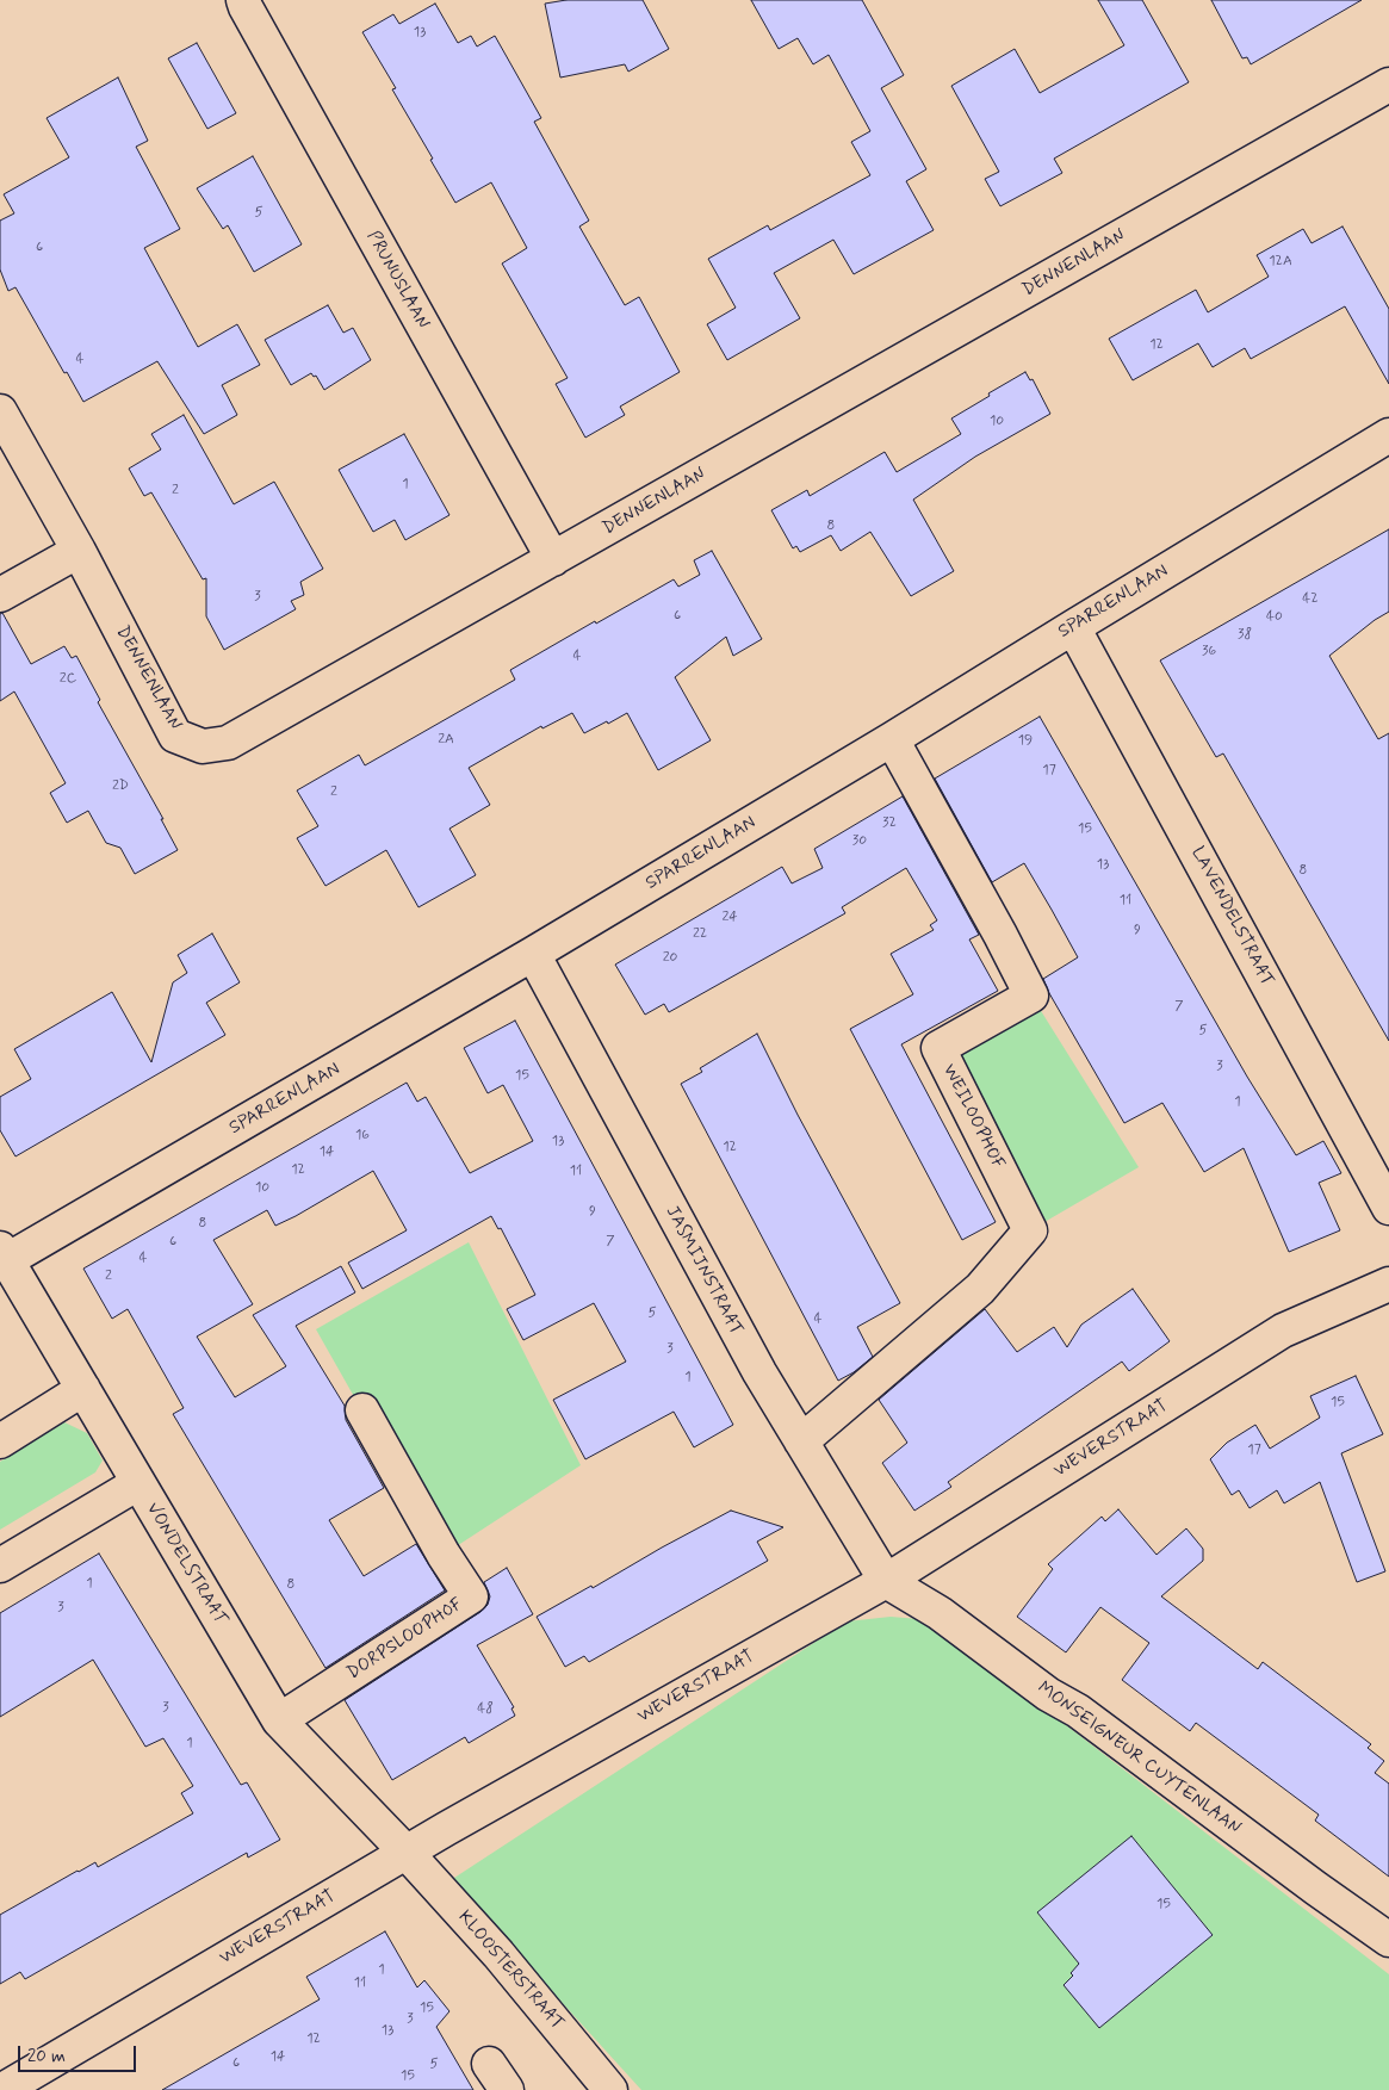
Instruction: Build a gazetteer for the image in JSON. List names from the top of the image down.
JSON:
{
  "streets": {
    "street": [
      "DENNENLAAN",
      "PRUNUSLAAN",
      "SPARRENLAAN",
      "LAVENDELSTRAAT",
      "WEILOOPHOF",
      "JASMIJNSTRAAT",
      "WEVERSTRAAT",
      "VONDELSTRAAT",
      "DORPSLOOPHOF",
      "MONSEIGNEUR CUYTENLAAN",
      "KLOOSTERSTRAAT"
    ]
  },
  "crossings": [
    ["DENNENLAAN", "PRUNUSLAAN"],
    ["SPARRENLAAN", "LAVENDELSTRAAT"],
    ["SPARRENLAAN", "WEILOOPHOF"],
    ["SPARRENLAAN", "JASMIJNSTRAAT"],
    ["SPARRENLAAN", "VONDELSTRAAT"],
    ["WEILOOPHOF", "JASMIJNSTRAAT"],
    ["JASMIJNSTRAAT", "WEVERSTRAAT"],
    ["JASMIJNSTRAAT", "MONSEIGNEUR CUYTENLAAN"],
    ["WEVERSTRAAT", "VONDELSTRAAT"],
    ["WEVERSTRAAT", "MONSEIGNEUR CUYTENLAAN"],
    ["WEVERSTRAAT", "KLOOSTERSTRAAT"],
    ["VONDELSTRAAT", "DORPSLOOPHOF"],
    ["VONDELSTRAAT", "KLOOSTERSTRAAT"]
  ],
  "house_numbers": [
    "13",
    "5",
    "6",
    "12A",
    "12",
    "4",
    "10",
    "1",
    "2",
    "8",
    "3",
    "42",
    "6",
    "40",
    "38",
    "36",
    "4",
    "2C",
    "2A",
    "19",
    "17",
    "2D",
    "2",
    "32",
    "15",
    "30",
    "13",
    "8",
    "11",
    "24",
    "9",
    "22",
    "20",
    "7",
    "5",
    "3",
    "15",
    "1",
    "16",
    "13",
    "12",
    "14",
    "12",
    "11",
    "10",
    "9",
    "8",
    "6",
    "7",
    "4",
    "2",
    "5",
    "4",
    "3",
    "1",
    "15",
    "17",
    "1",
    "8",
    "3",
    "3",
    "48",
    "1",
    "15",
    "1",
    "11",
    "15",
    "3",
    "13",
    "12",
    "14",
    "6",
    "5",
    "15"
  ],
  "scale_bar": "20 m"
}
